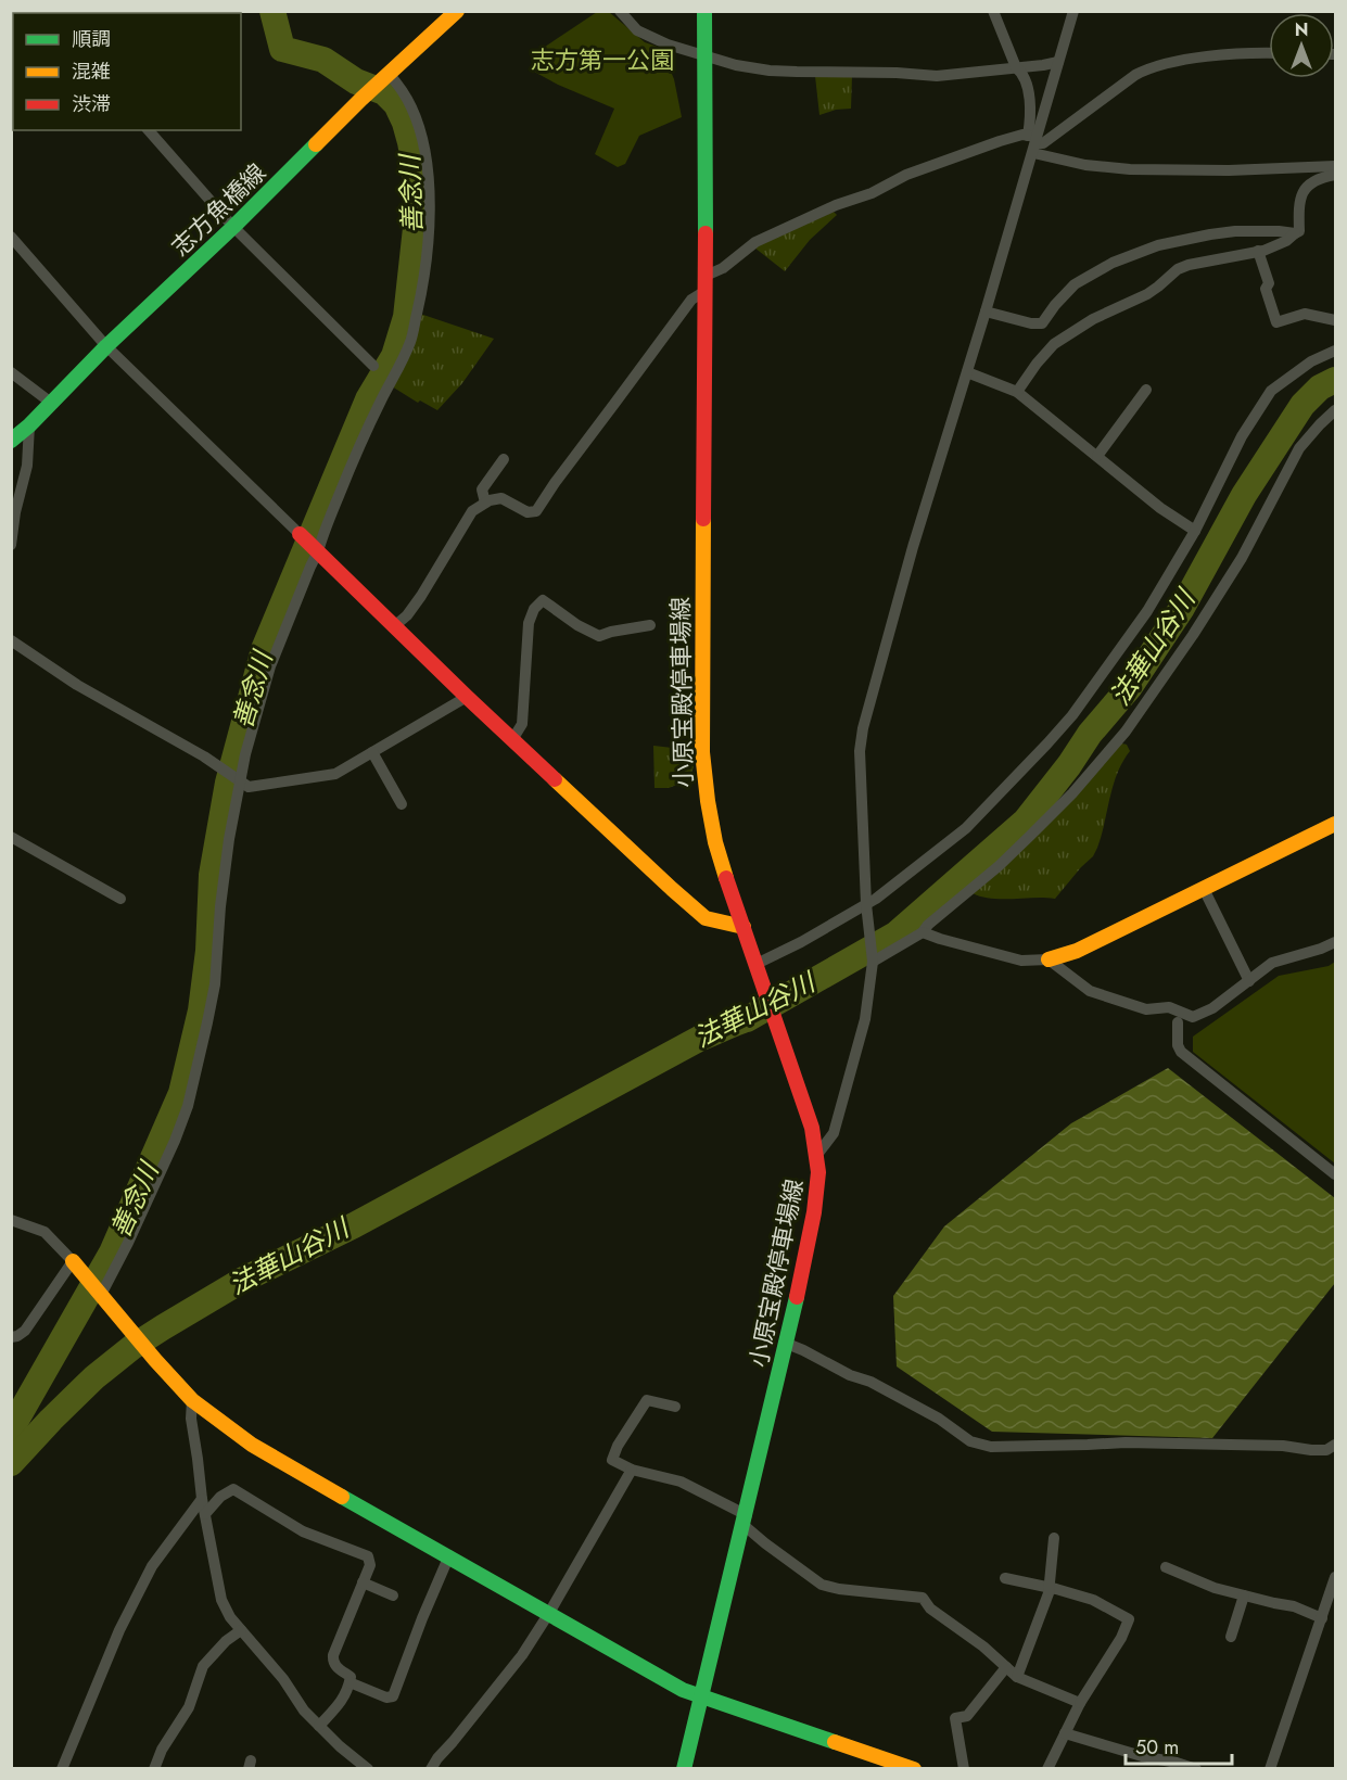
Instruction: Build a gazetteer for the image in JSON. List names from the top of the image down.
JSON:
{
  "streets": {
    "main road": ["志方魚橋線", "小原宝殿停車場線"]
  },
  "water": ["善念川", "法華山谷川"],
  "parks": ["志方第一公園"],
  "legend": ["順調", "混雑", "渋滞"],
  "scale_bar": "50 m",
  "north": "top"
}
